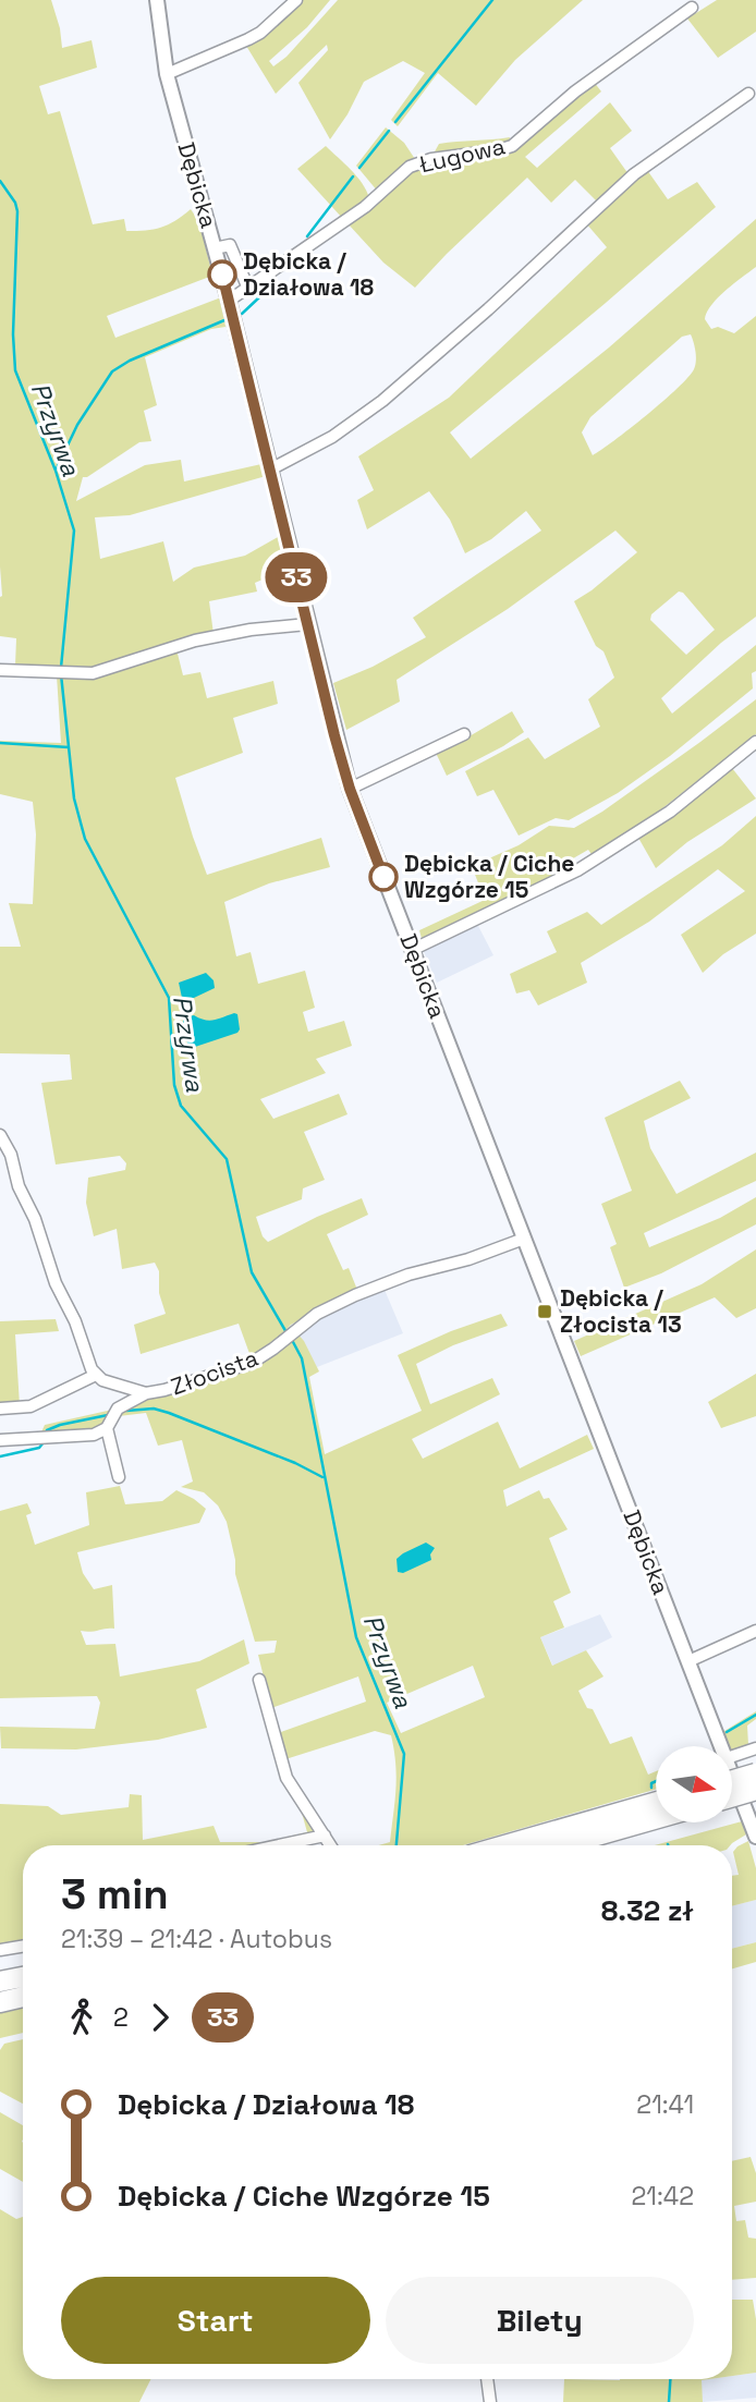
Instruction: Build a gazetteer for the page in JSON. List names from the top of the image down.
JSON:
{
  "streets": {
    "street": ["Ługowa", "Dębicka", "Złocista"]
  },
  "crossings": [
    ["Ługowa", "Dębicka"],
    ["Dębicka", "Złocista"]
  ],
  "water": ["Przyrwa"],
  "places": {
    "other": ["Dębicka / Działowa 18", "Dębicka / Ciche Wzgórze 15"],
    "transit": ["Dębicka / Złocista 13"]
  },
  "lines": ["bus line 33"],
  "north": "right",
  "page": {
    "on_map": "33",
    "heading": ["3 min", "21:39 – 21:42 · Autobus", "8.32 zł"],
    "legs": ["2", "33"],
    "list": [
      {
        "name": "Dębicka / Działowa 18",
        "value": "21:41"
      },
      {
        "name": "Dębicka / Ciche Wzgórze 15",
        "value": "21:42"
      }
    ],
    "buttons": ["Start", "Bilety"]
  }
}
